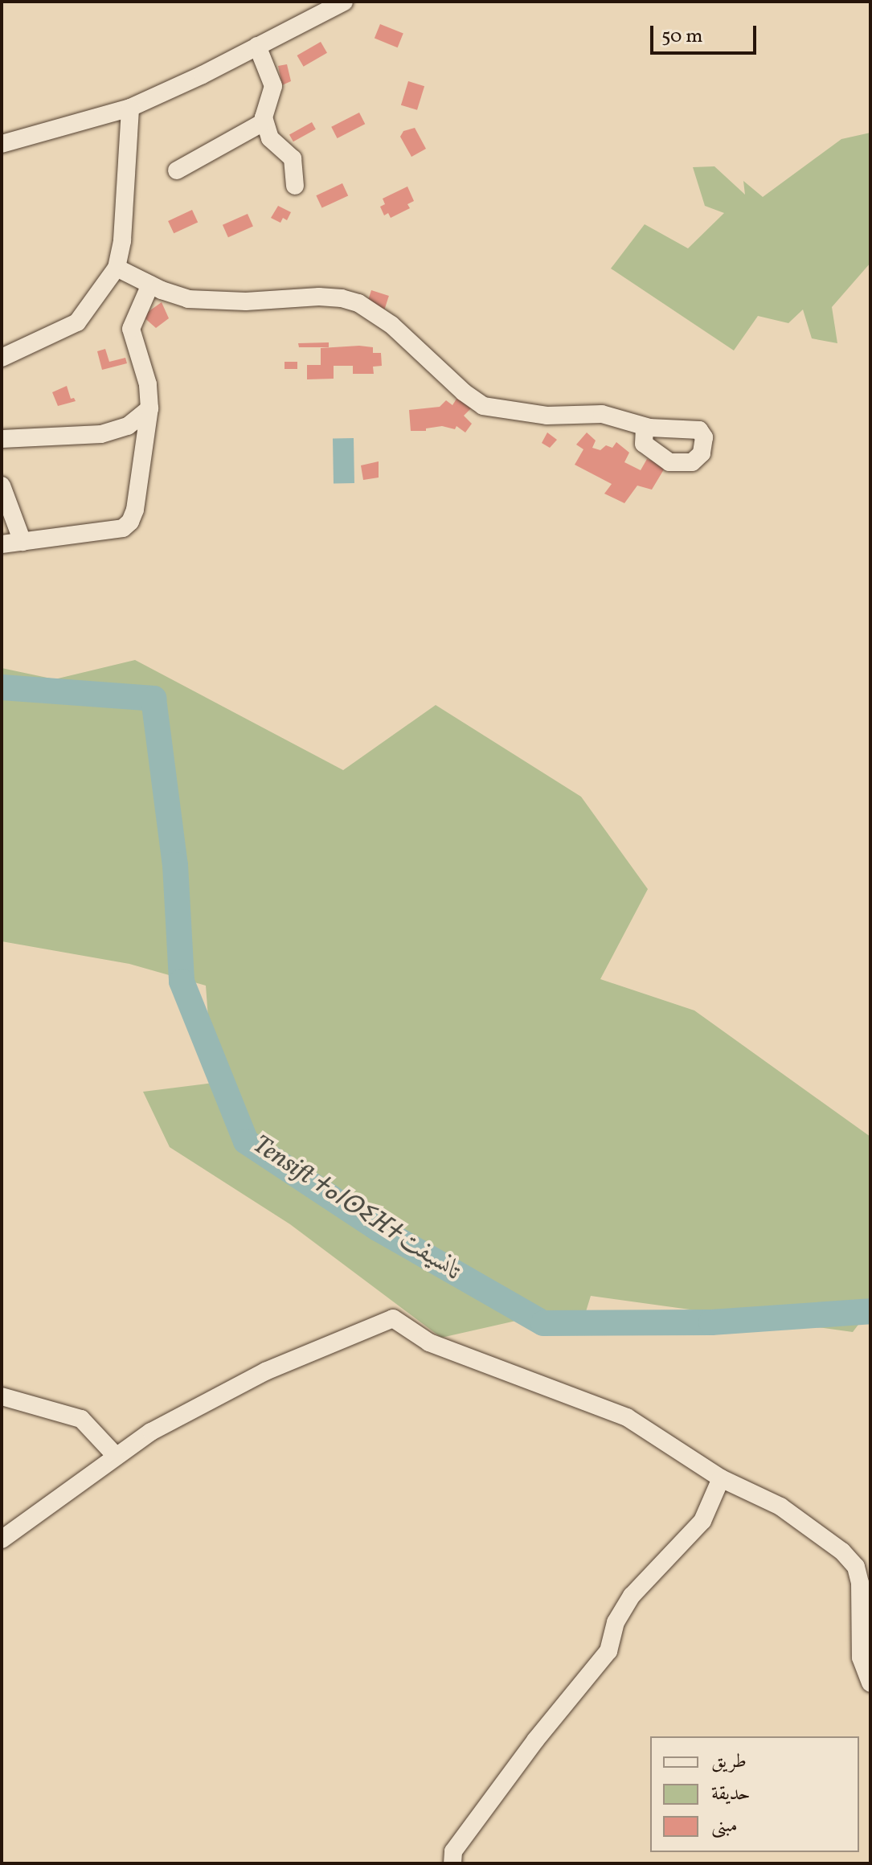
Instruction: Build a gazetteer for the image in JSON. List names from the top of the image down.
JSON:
{
  "water": ["Tensift ⵜⴰⵏⵙⵉⴼⵜ تانسيفت"],
  "legend": ["طريق", "حديقة", "مبنى"],
  "scale_bar": "50 m"
}
